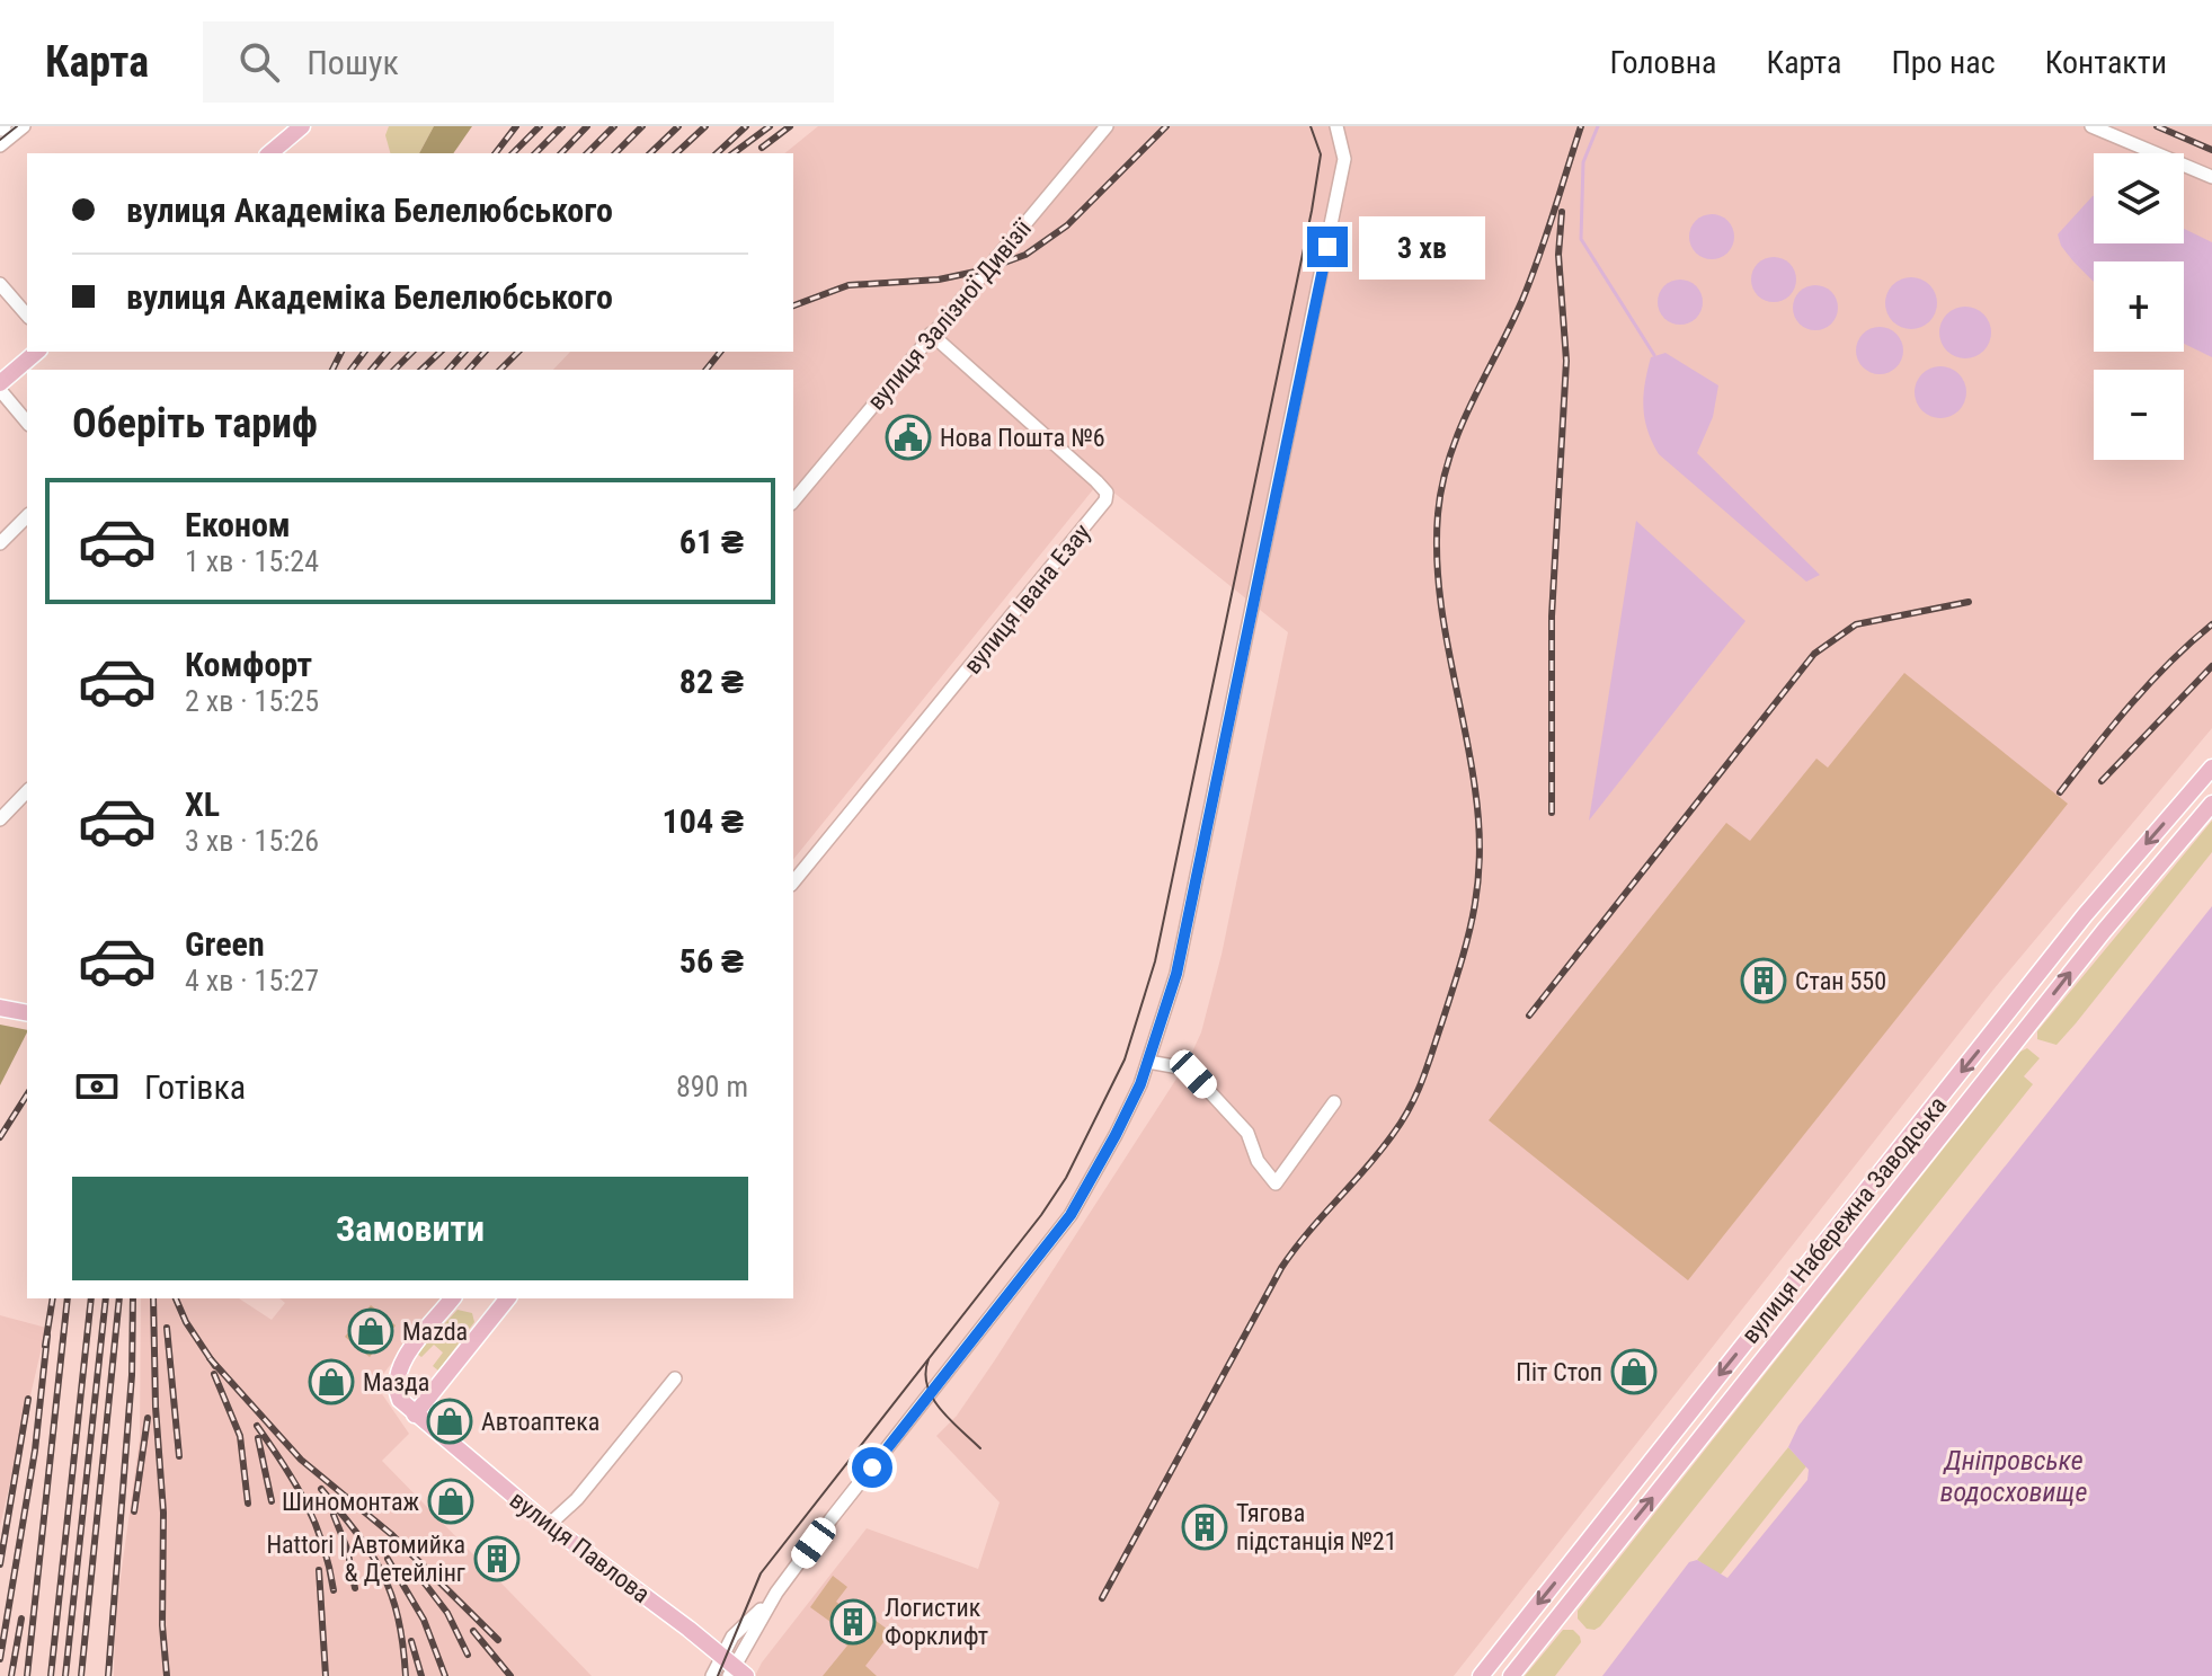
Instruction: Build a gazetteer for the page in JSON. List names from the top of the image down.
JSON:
{
  "streets": {
    "main road": ["вулиця Набережна Заводська", "вулиця Павлова"],
    "street": ["вулиця Залізної Дивізії", "вулиця Івана Езау"]
  },
  "crossings": [
    ["вулиця Залізної Дивізії", "вулиця Івана Езау"]
  ],
  "water": ["Дніпровське водосховище"],
  "places": {
    "public building": ["Нова Пошта №6"],
    "building": [
      "Стан 550",
      "Тягова пiдстанцiя №21",
      "Hattori | Автомийка & Детейлінг",
      "Логистик Форклифт"
    ],
    "shop": [
      "Mazda",
      "Піт Стоп",
      "Мазда",
      "Автоаптека",
      "Шиномонтаж"
    ]
  },
  "page": {
    "header": "Карта",
    "search": "Пошук",
    "nav": [
      "Головна",
      "Карта",
      "Про нас",
      "Контакти"
    ],
    "map_buttons": ["+", "−"],
    "banner": ["вулиця Академіка Белелюбського", "вулиця Академіка Белелюбського"],
    "bubble": "3 хв",
    "heading": "Оберіть тариф",
    "list": [
      {
        "name": "Економ",
        "note": "1 хв · 15:24",
        "value": "61 ₴"
      },
      {
        "name": "Комфорт",
        "note": "2 хв · 15:25",
        "value": "82 ₴"
      },
      {
        "name": "XL",
        "note": "3 хв · 15:26",
        "value": "104 ₴"
      },
      {
        "name": "Green",
        "note": "4 хв · 15:27",
        "value": "56 ₴"
      }
    ],
    "pay": ["Готівка", "890 m"],
    "buttons": "Замовити"
  }
}
